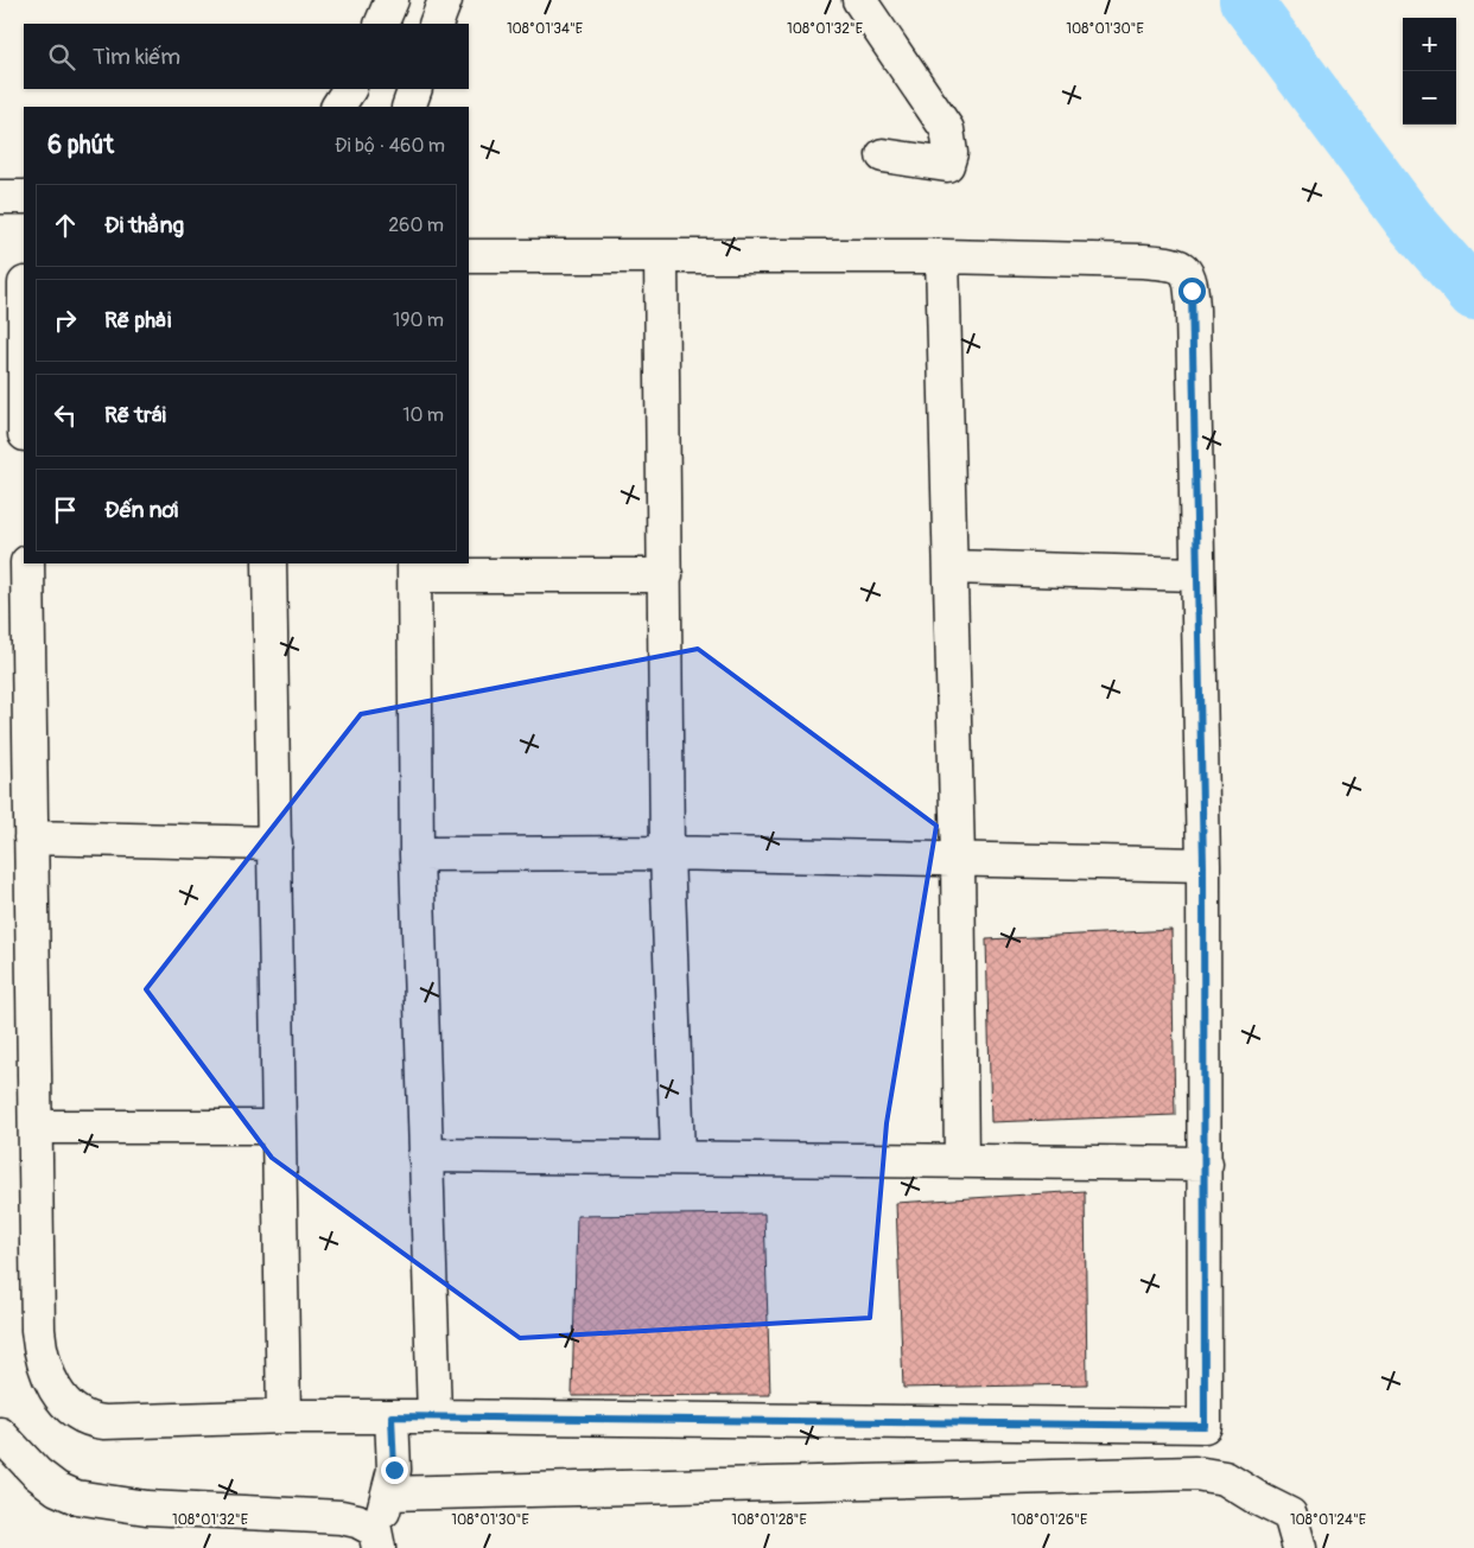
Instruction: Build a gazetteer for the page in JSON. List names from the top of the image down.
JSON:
{
  "page": {
    "map_buttons": ["+", "−"],
    "search": "Tìm kiếm",
    "heading": ["6 phút", "Đi bộ · 460 m"],
    "list": [
      ["Đi thẳng", "260 m"],
      ["Rẽ phải", "190 m"],
      ["Rẽ trái", "10 m"],
      "Đến nơi"
    ]
  },
  "coordinates": [
    "108°01'32\"E",
    "108°01'34\"E",
    "108°01'30\"E",
    "108°01'28\"E",
    "108°01'26\"E",
    "108°01'24\"E"
  ]
}
